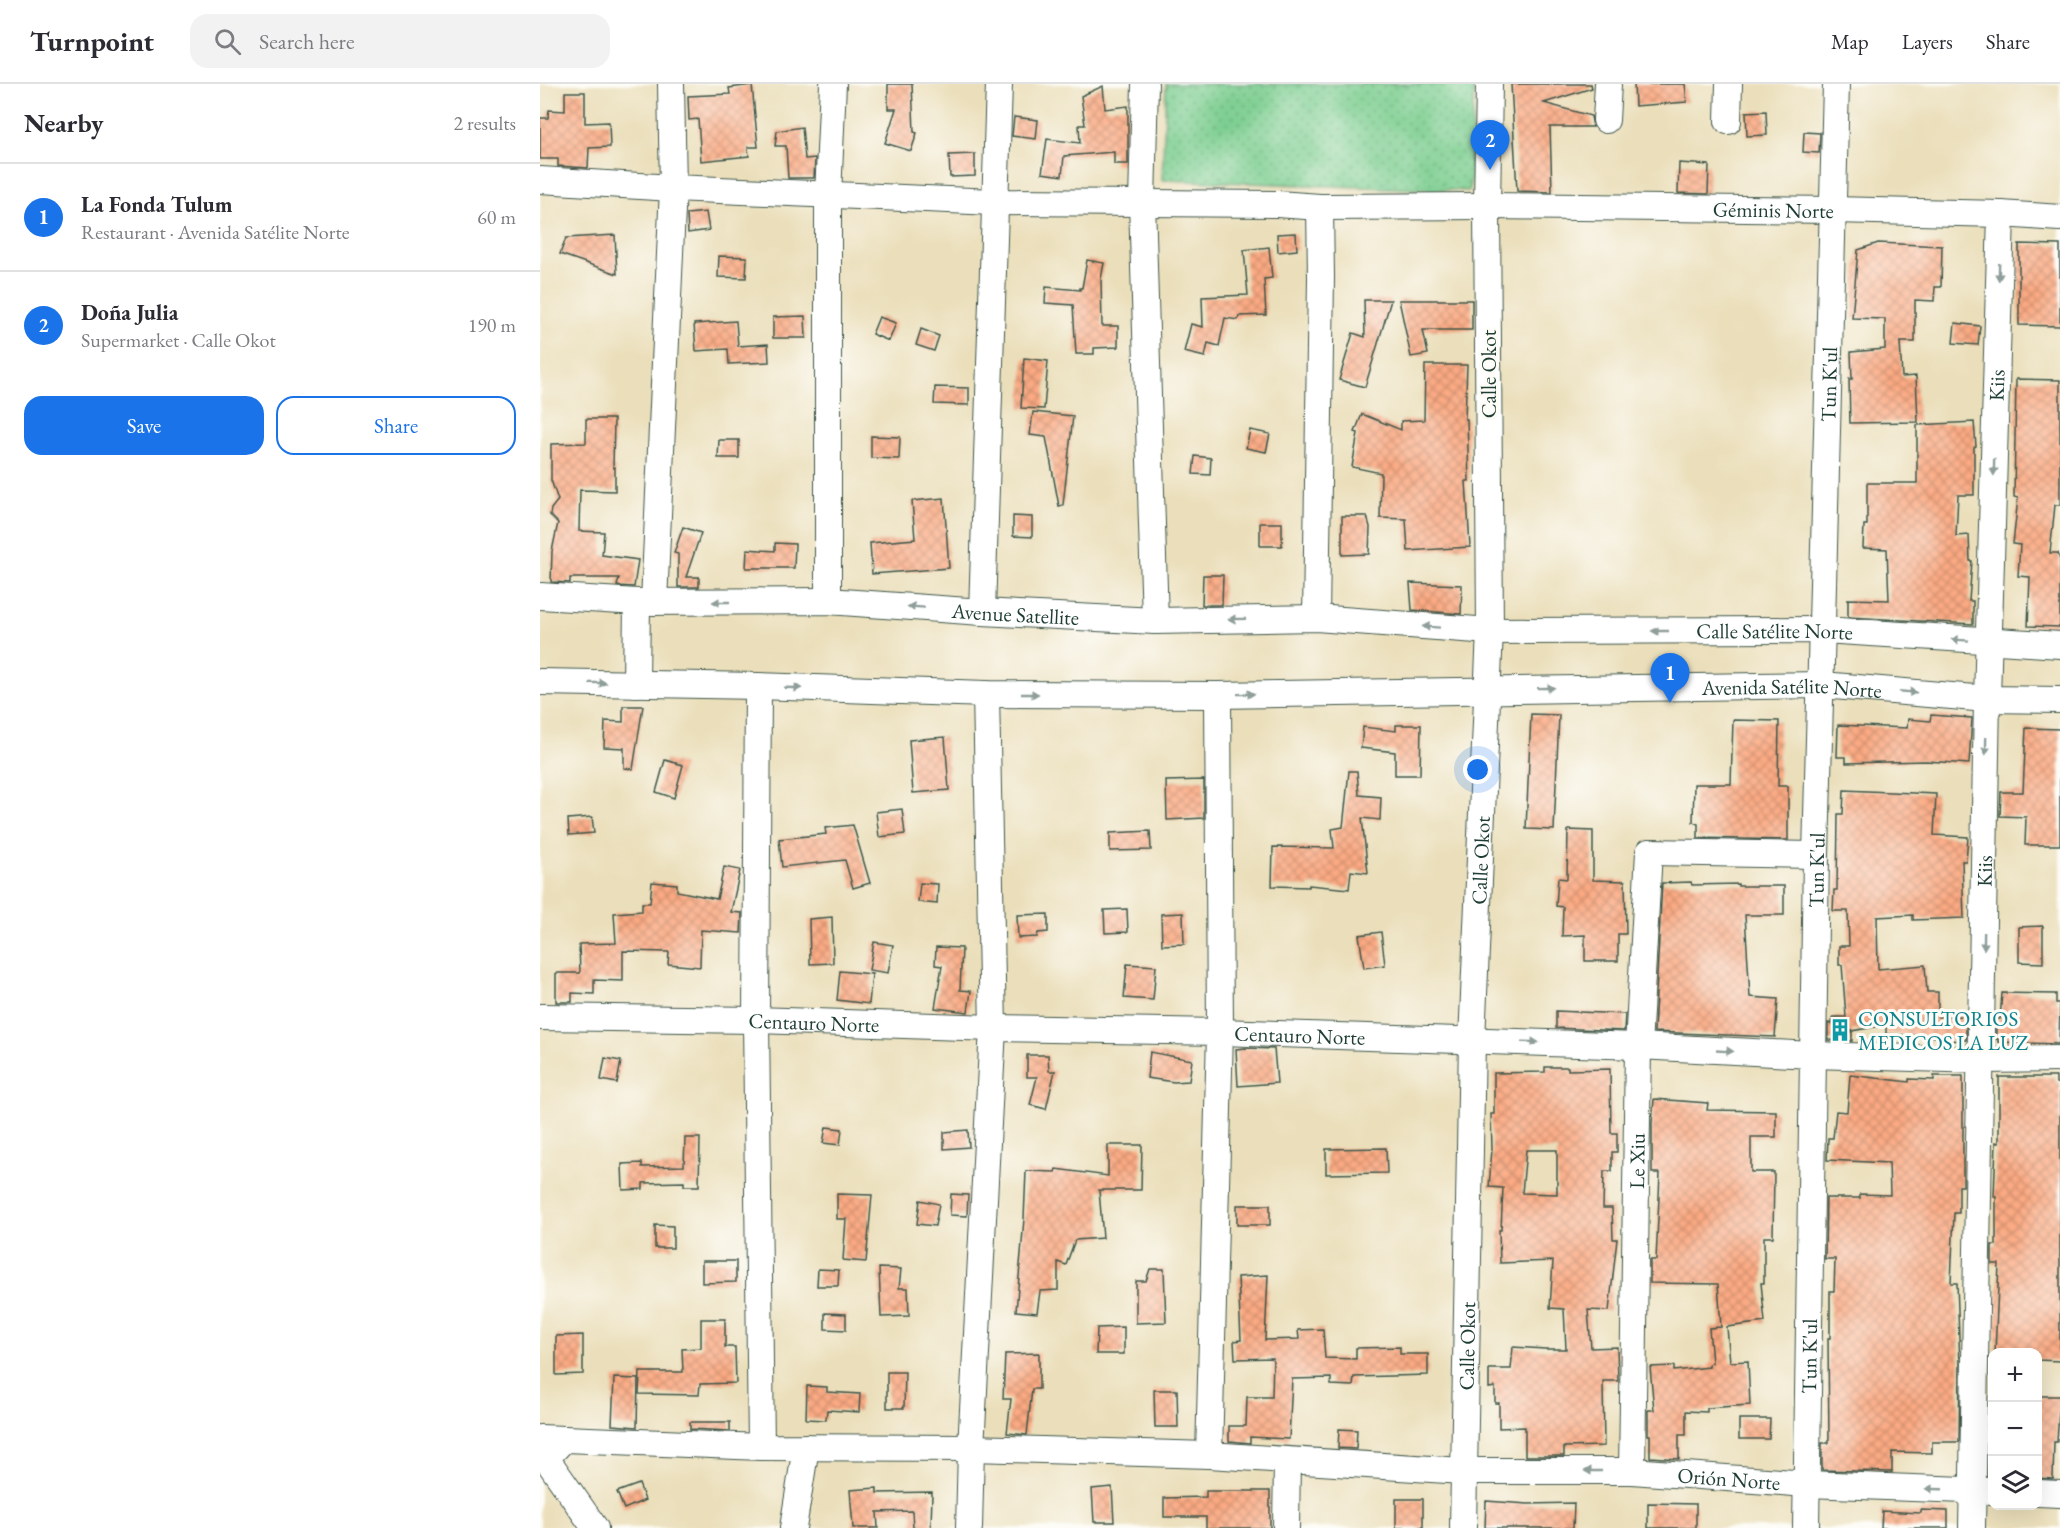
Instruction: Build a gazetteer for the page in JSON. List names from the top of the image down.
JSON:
{
  "streets": {
    "street": [
      "Géminis Norte",
      "Calle Okot",
      "Tun K'ul",
      "Kiis",
      "Avenue Satellite",
      "Calle Satélite Norte",
      "Avenida Satélite Norte",
      "Centauro Norte",
      "Le Xiu",
      "Orión Norte"
    ]
  },
  "crossings": [
    ["Géminis Norte", "Calle Okot"],
    ["Géminis Norte", "Tun K'ul"],
    ["Géminis Norte", "Kiis"],
    ["Calle Okot", "Avenue Satellite"],
    ["Calle Okot", "Calle Satélite Norte"],
    ["Calle Okot", "Avenida Satélite Norte"],
    ["Calle Okot", "Centauro Norte"],
    ["Calle Okot", "Orión Norte"],
    ["Tun K'ul", "Calle Satélite Norte"],
    ["Tun K'ul", "Avenida Satélite Norte"],
    ["Tun K'ul", "Centauro Norte"],
    ["Tun K'ul", "Le Xiu"],
    ["Tun K'ul", "Orión Norte"],
    ["Kiis", "Calle Satélite Norte"],
    ["Kiis", "Avenida Satélite Norte"],
    ["Kiis", "Centauro Norte"],
    ["Kiis", "Orión Norte"],
    ["Avenue Satellite", "Calle Satélite Norte"],
    ["Centauro Norte", "Le Xiu"],
    ["Le Xiu", "Orión Norte"]
  ],
  "one_way": [
    "Kiis",
    "Avenue Satellite",
    "Calle Satélite Norte",
    "Avenida Satélite Norte"
  ],
  "places": {
    "building": ["CONSULTORIOS MEDICOS LA LUZ"]
  },
  "page": {
    "header": "Turnpoint",
    "search": "Search here",
    "nav": ["Map", "Layers", "Share"],
    "heading": ["Nearby", "2 results"],
    "pins": ["2", "1"],
    "list": [
      {
        "mark": "1",
        "name": "La Fonda Tulum",
        "note": "Restaurant · Avenida Satélite Norte",
        "value": "60 m"
      },
      {
        "mark": "2",
        "name": "Doña Julia",
        "note": "Supermarket · Calle Okot",
        "value": "190 m"
      }
    ],
    "buttons": ["Save", "Share"],
    "map_buttons": ["+", "−"]
  }
}
